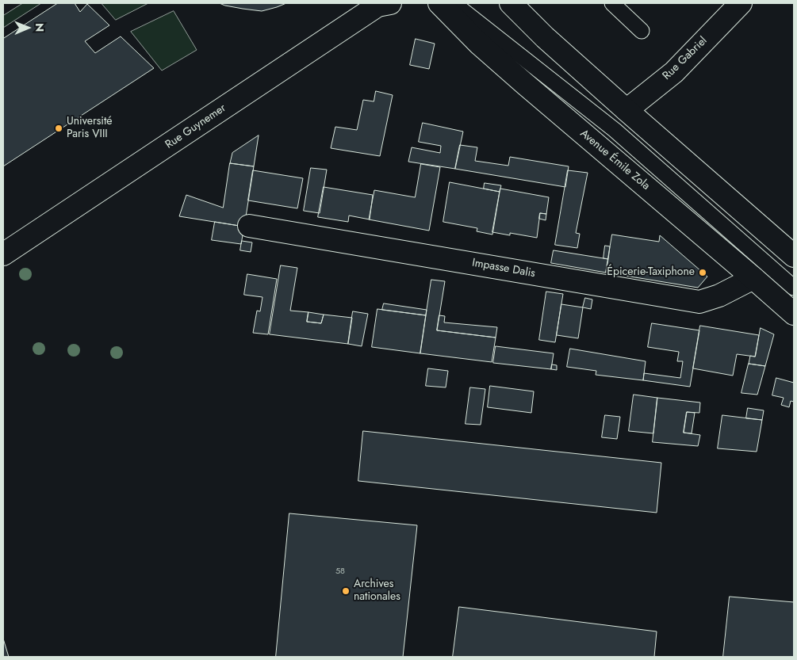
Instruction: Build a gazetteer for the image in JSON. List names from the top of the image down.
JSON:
{
  "streets": {
    "street": [
      "Rue Gabriel",
      "Rue Guynemer",
      "Avenue Émile Zola",
      "Impasse Dalis"
    ]
  },
  "crossings": [
    ["Avenue Émile Zola", "Impasse Dalis"]
  ],
  "places": ["Université Paris VIII", "Épicerie-Taxiphone", "Archives nationales"],
  "house_numbers": ["58"],
  "north": "right"
}
